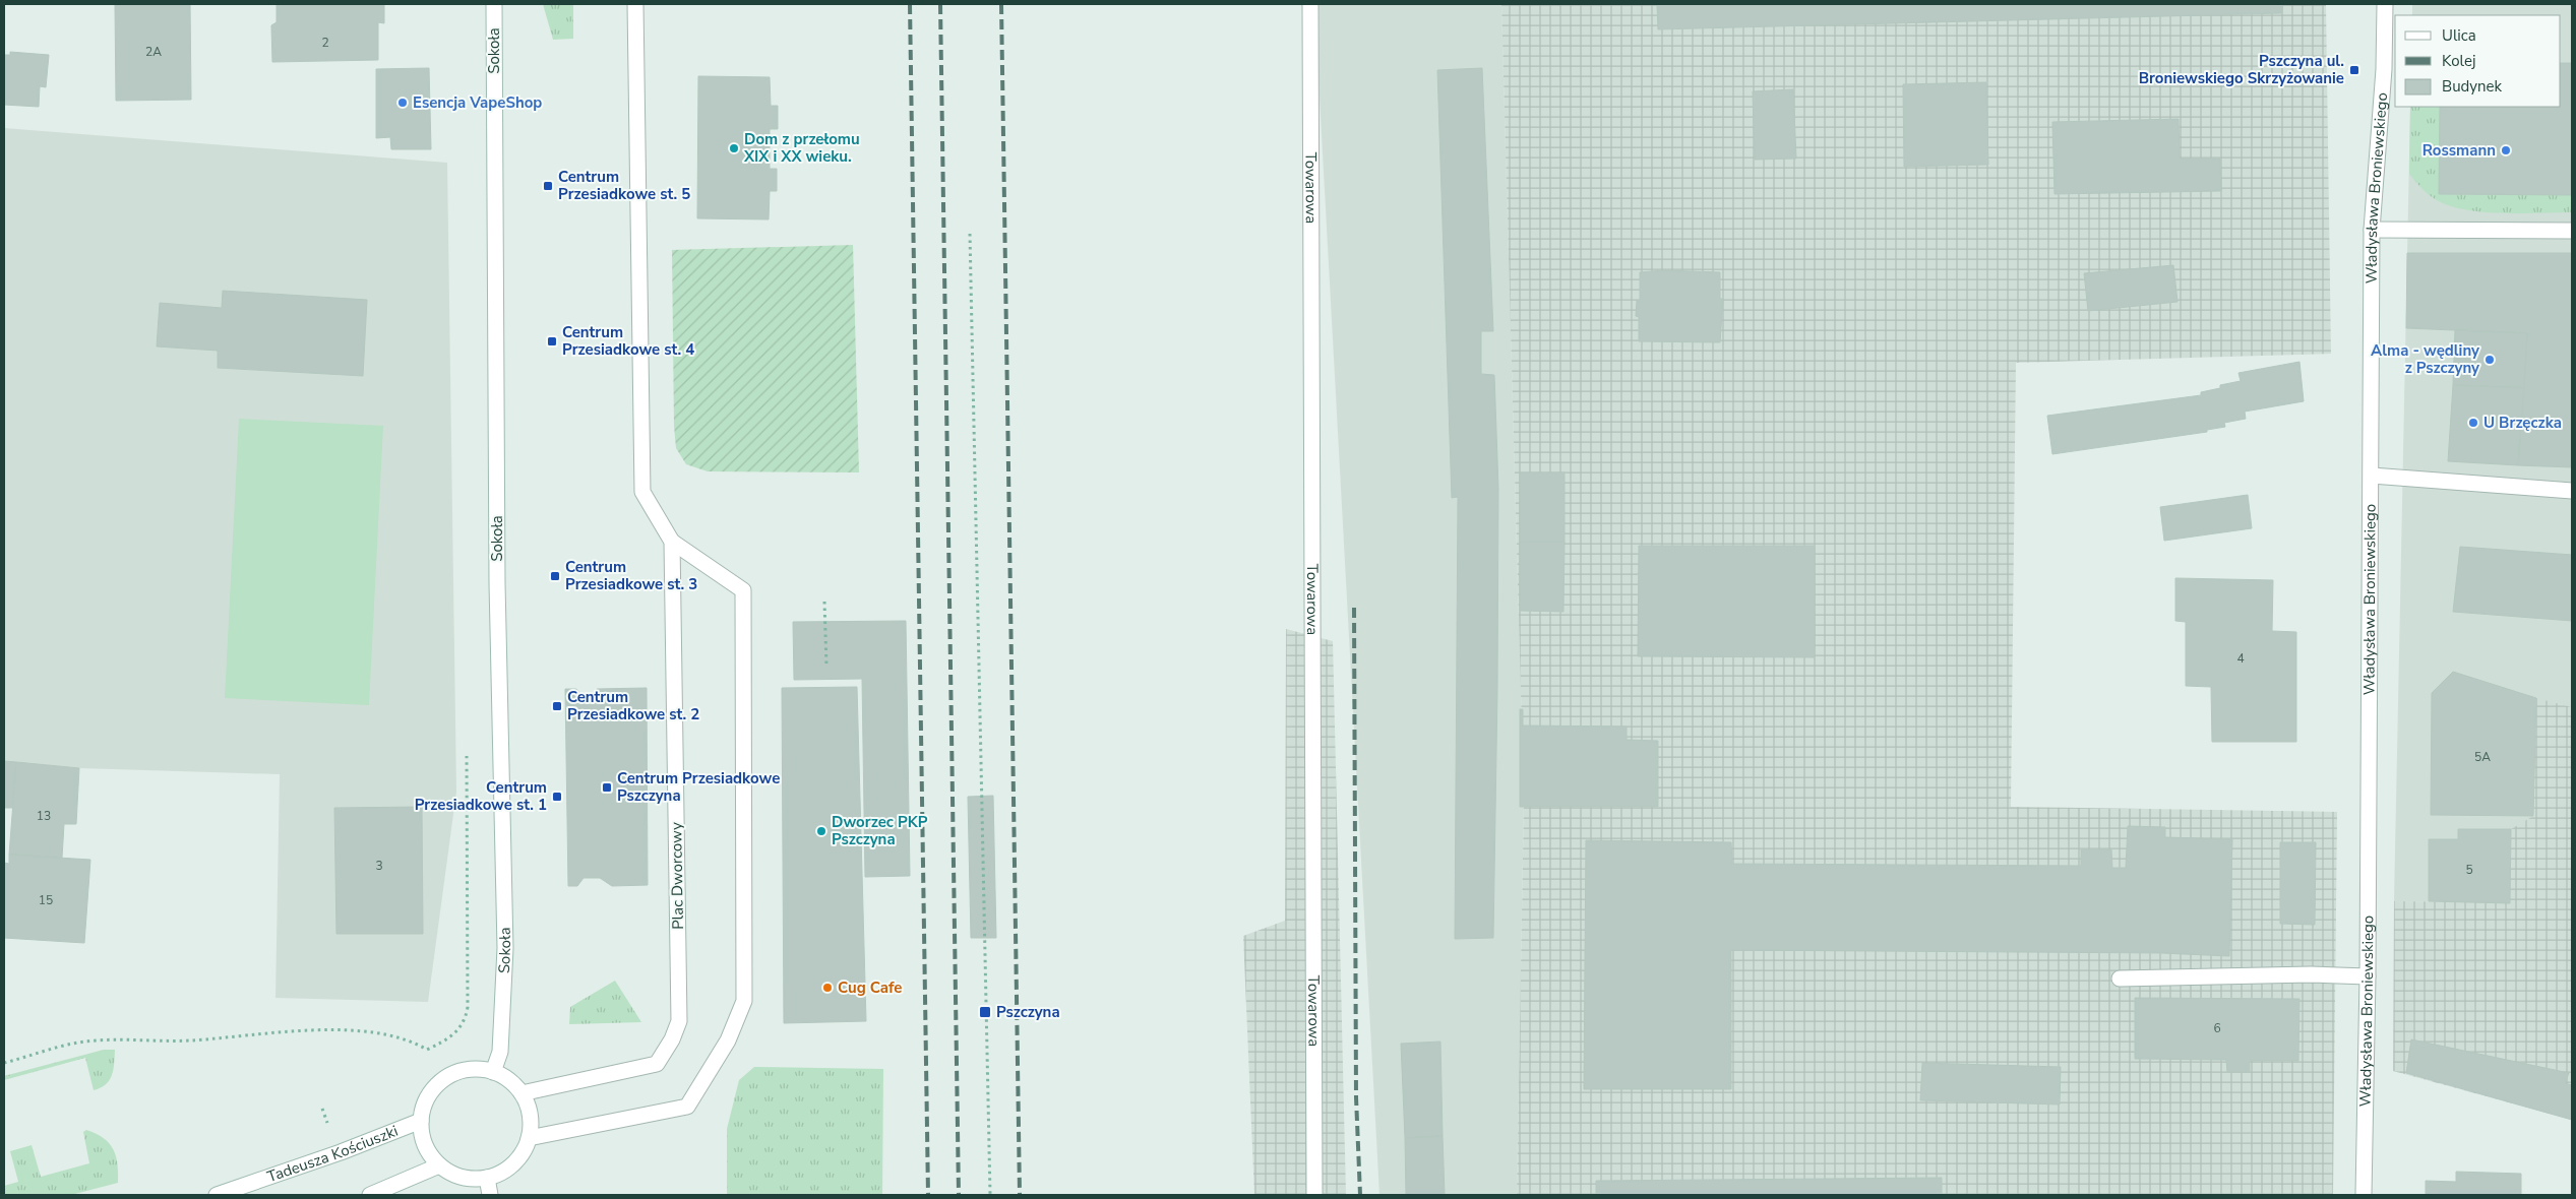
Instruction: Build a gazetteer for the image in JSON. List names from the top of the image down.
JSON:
{
  "streets": {
    "street": [
      "Sokoła",
      "Towarowa",
      "Władysława Broniewskiego",
      "Plac Dworcowy",
      "Tadeusza Kościuszki"
    ]
  },
  "crossings": [
    ["Sokoła", "Plac Dworcowy"],
    ["Sokoła", "Tadeusza Kościuszki"],
    ["Plac Dworcowy", "Tadeusza Kościuszki"]
  ],
  "places": {
    "transit": [
      "Pszczyna ul. Broniewskiego Skrzyżowanie",
      "Centrum Przesiadkowe st. 5",
      "Centrum Przesiadkowe st. 4",
      "Centrum Przesiadkowe st. 3",
      "Centrum Przesiadkowe st. 2",
      "Centrum Przesiadkowe Pszczyna",
      "Centrum Przesiadkowe st. 1",
      "Pszczyna"
    ],
    "other": [
      "Esencja VapeShop",
      "Dom z przełomu XIX i XX wieku.",
      "Rossmann",
      "Alma - wędliny z Pszczyny",
      "U Brzęczka",
      "Dworzec PKP Pszczyna",
      "Cug Cafe"
    ]
  },
  "house_numbers": [
    "2",
    "2A",
    "4",
    "5A",
    "13",
    "3",
    "5",
    "15",
    "6"
  ],
  "legend": ["Ulica", "Kolej", "Budynek"]
}
